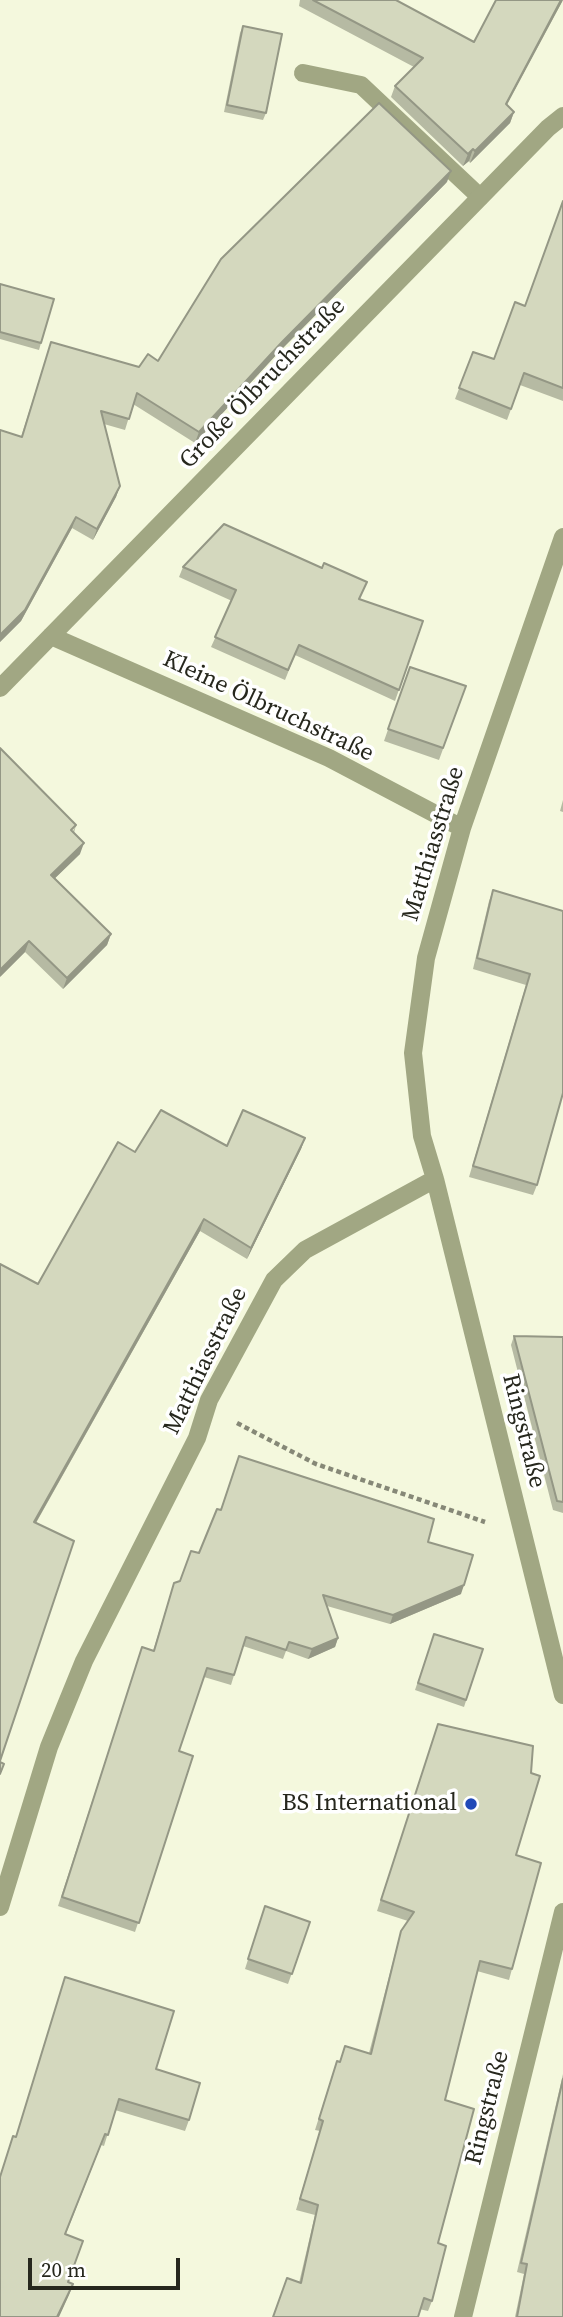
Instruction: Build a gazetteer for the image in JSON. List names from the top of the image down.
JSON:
{
  "streets": {
    "street": [
      "Große Ölbruchstraße",
      "Kleine Ölbruchstraße",
      "Matthiasstraße",
      "Ringstraße"
    ]
  },
  "crossings": [
    ["Große Ölbruchstraße", "Kleine Ölbruchstraße"],
    ["Kleine Ölbruchstraße", "Matthiasstraße"],
    ["Matthiasstraße", "Ringstraße"]
  ],
  "places": ["BS International"],
  "scale_bar": "20 m"
}
